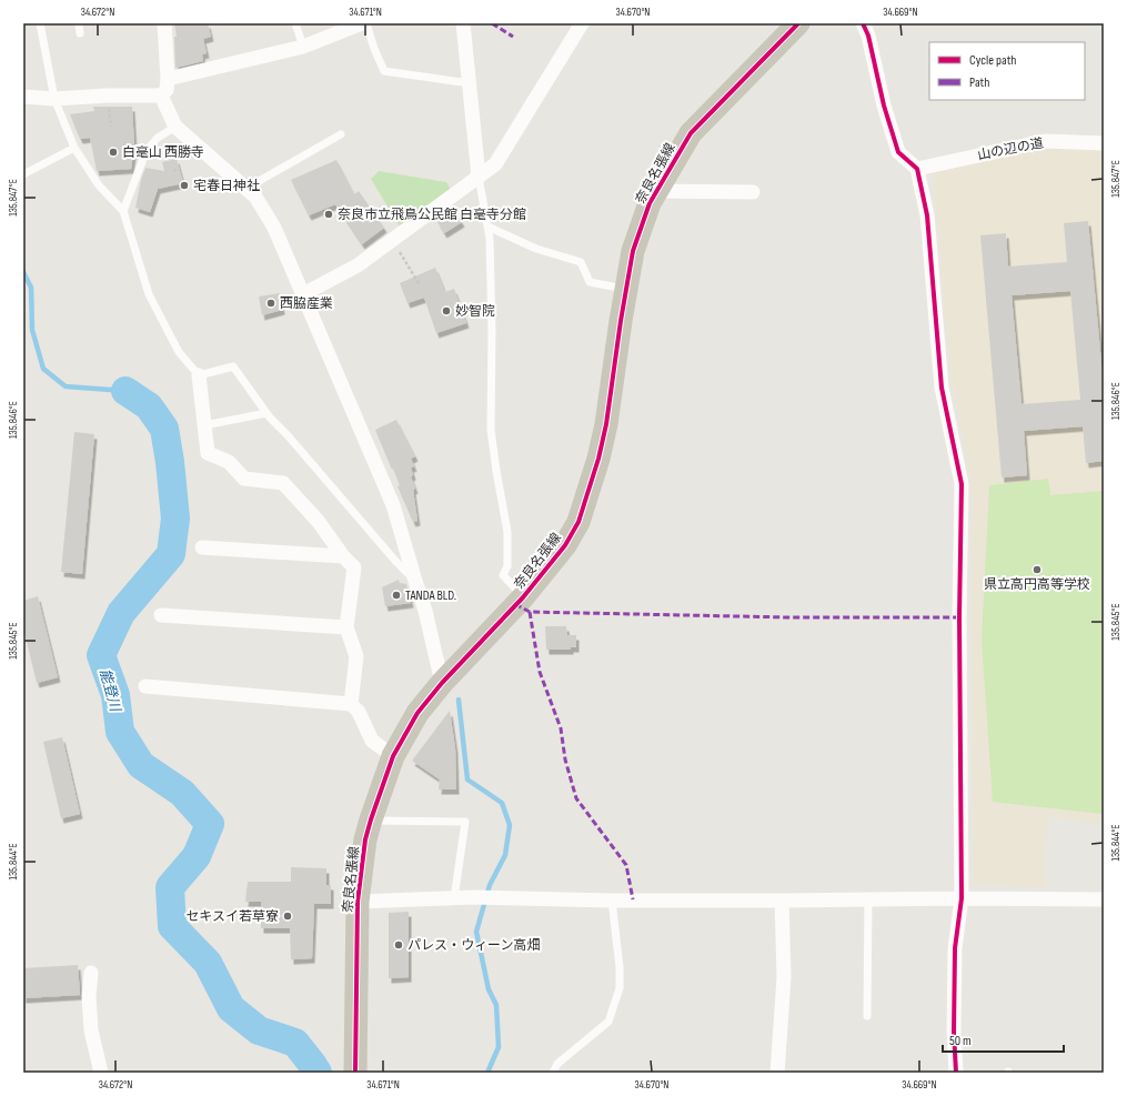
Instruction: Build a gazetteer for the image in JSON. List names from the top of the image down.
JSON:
{
  "streets": {
    "main road": ["奈良名張線"],
    "street": ["山の辺の道"]
  },
  "water": ["能登川"],
  "places": [
    "白毫山 西勝寺",
    "宅春日神社",
    "奈良市立飛鳥公民館 白毫寺分館",
    "西脇産業",
    "妙智院",
    "県立高円高等学校",
    "TANDA BLD.",
    "セキスイ若草寮",
    "パレス・ウィーン高畑"
  ],
  "legend": ["Cycle path", "Path"],
  "scale_bar": "50 m",
  "coordinates": [
    "34.672°N",
    "34.671°N",
    "34.670°N",
    "34.669°N",
    "135.847°E",
    "135.846°E",
    "135.845°E",
    "135.844°E"
  ]
}
